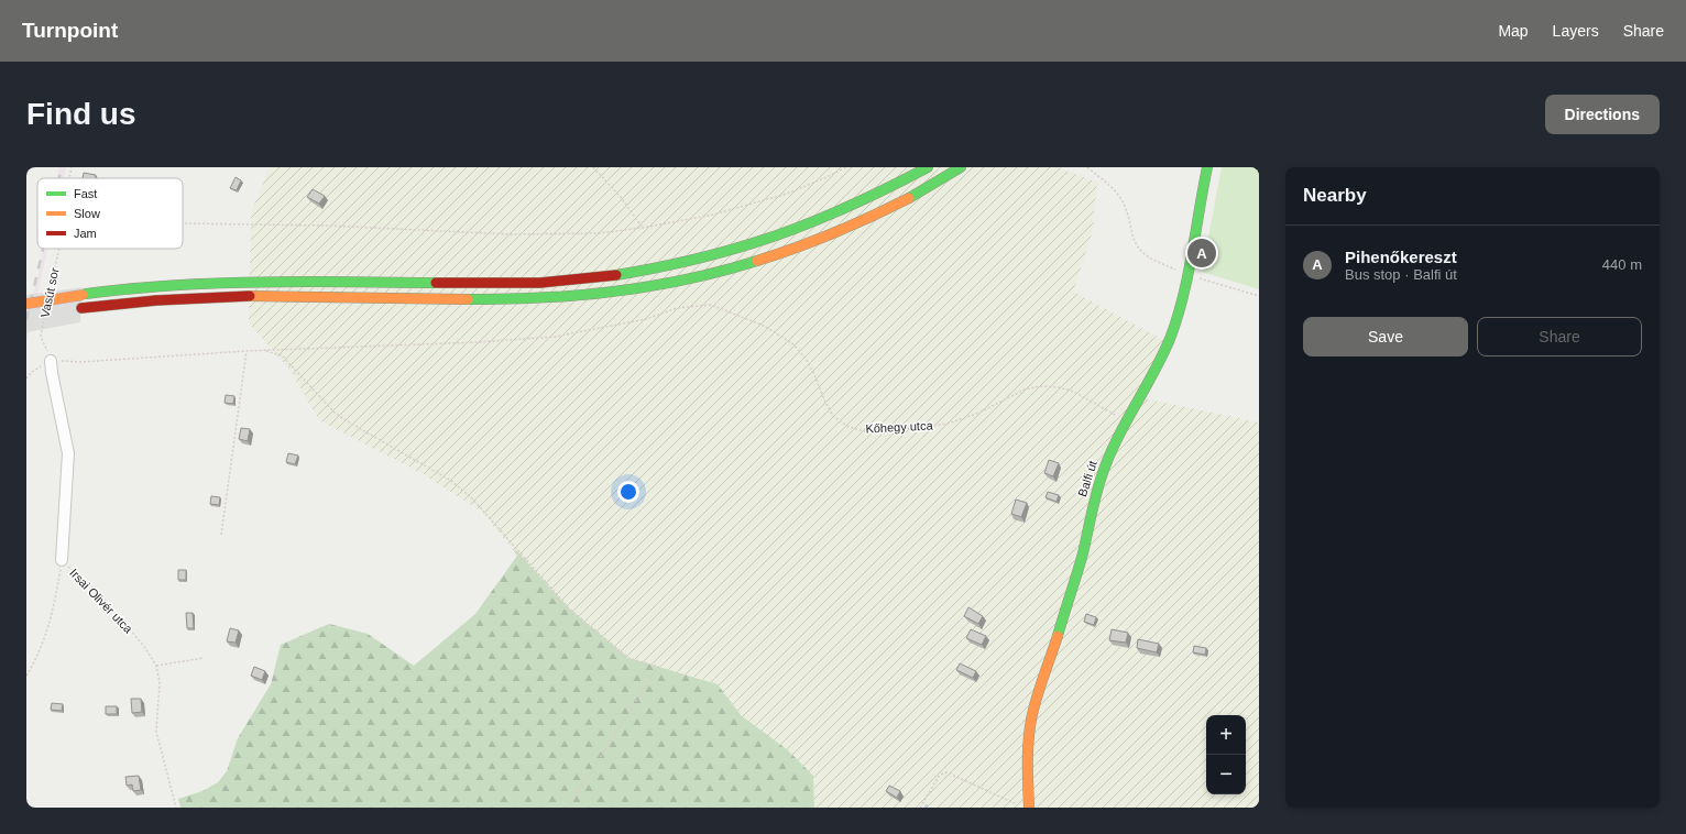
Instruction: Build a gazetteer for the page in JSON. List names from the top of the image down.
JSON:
{
  "streets": {
    "main road": ["Balfi út"],
    "street": ["Irsai Olivér utca"],
    "path": ["Vasút sor", "Kőhegy utca"]
  },
  "crossings": [
    ["Vasút sor", "Irsai Olivér utca"],
    ["Kőhegy utca", "Balfi út"]
  ],
  "legend": ["Fast", "Slow", "Jam"],
  "page": {
    "header": "Turnpoint",
    "nav": ["Map", "Layers", "Share"],
    "buttons": [
      "Directions",
      ["Save", "Share"]
    ],
    "title": "Find us",
    "heading": "Nearby",
    "list": [
      {
        "mark": "A",
        "name": "Pihenőkereszt",
        "note": "Bus stop · Balfi út",
        "value": "440 m"
      }
    ],
    "pins": "A",
    "map_buttons": ["+", "−"]
  }
}
